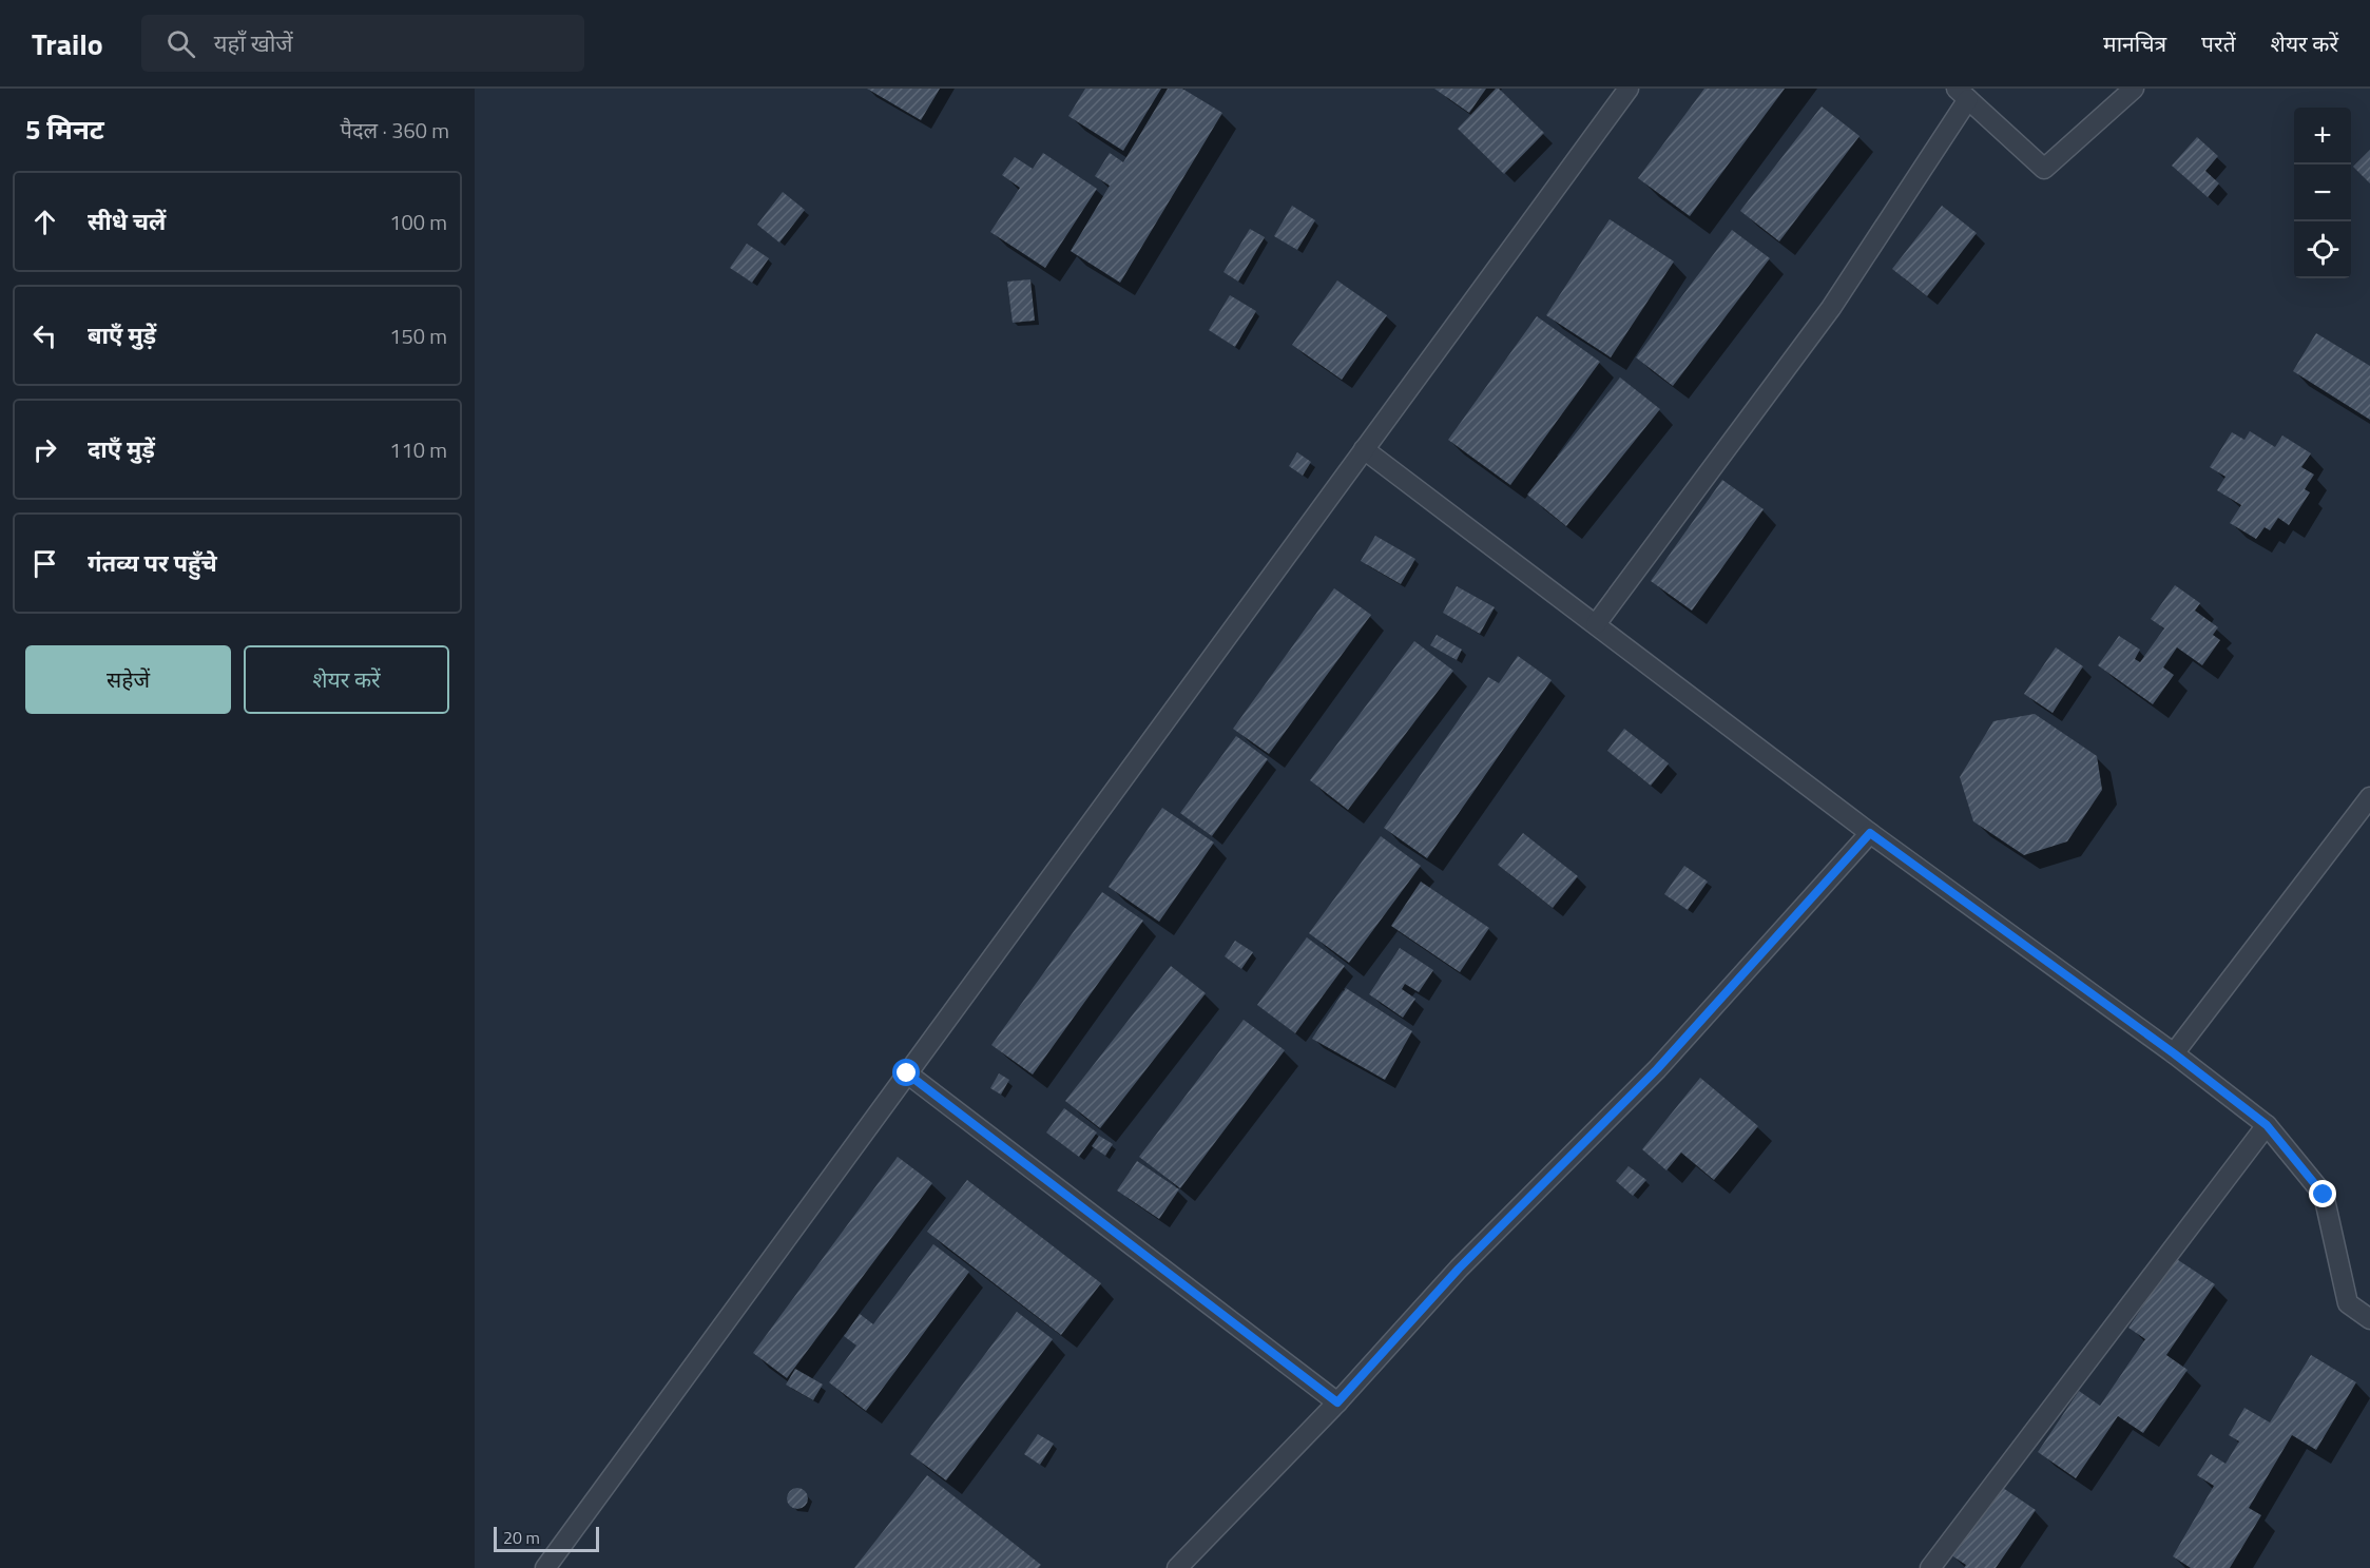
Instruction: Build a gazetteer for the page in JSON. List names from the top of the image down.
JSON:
{
  "scale_bar": "20 m",
  "page": {
    "header": "Trailo",
    "search": "यहाँ खोजें",
    "nav": ["मानचित्र", "परतें", "शेयर करें"],
    "heading": ["5 मिनट", "पैदल · 360 m"],
    "map_buttons": ["+", "−"],
    "list": [
      ["सीधे चलें", "100 m"],
      ["बाएँ मुड़ें", "150 m"],
      ["दाएँ मुड़ें", "110 m"],
      "गंतव्य पर पहुँचे"
    ],
    "buttons": ["सहेजें", "शेयर करें"],
    "scale": "20 m"
  }
}
